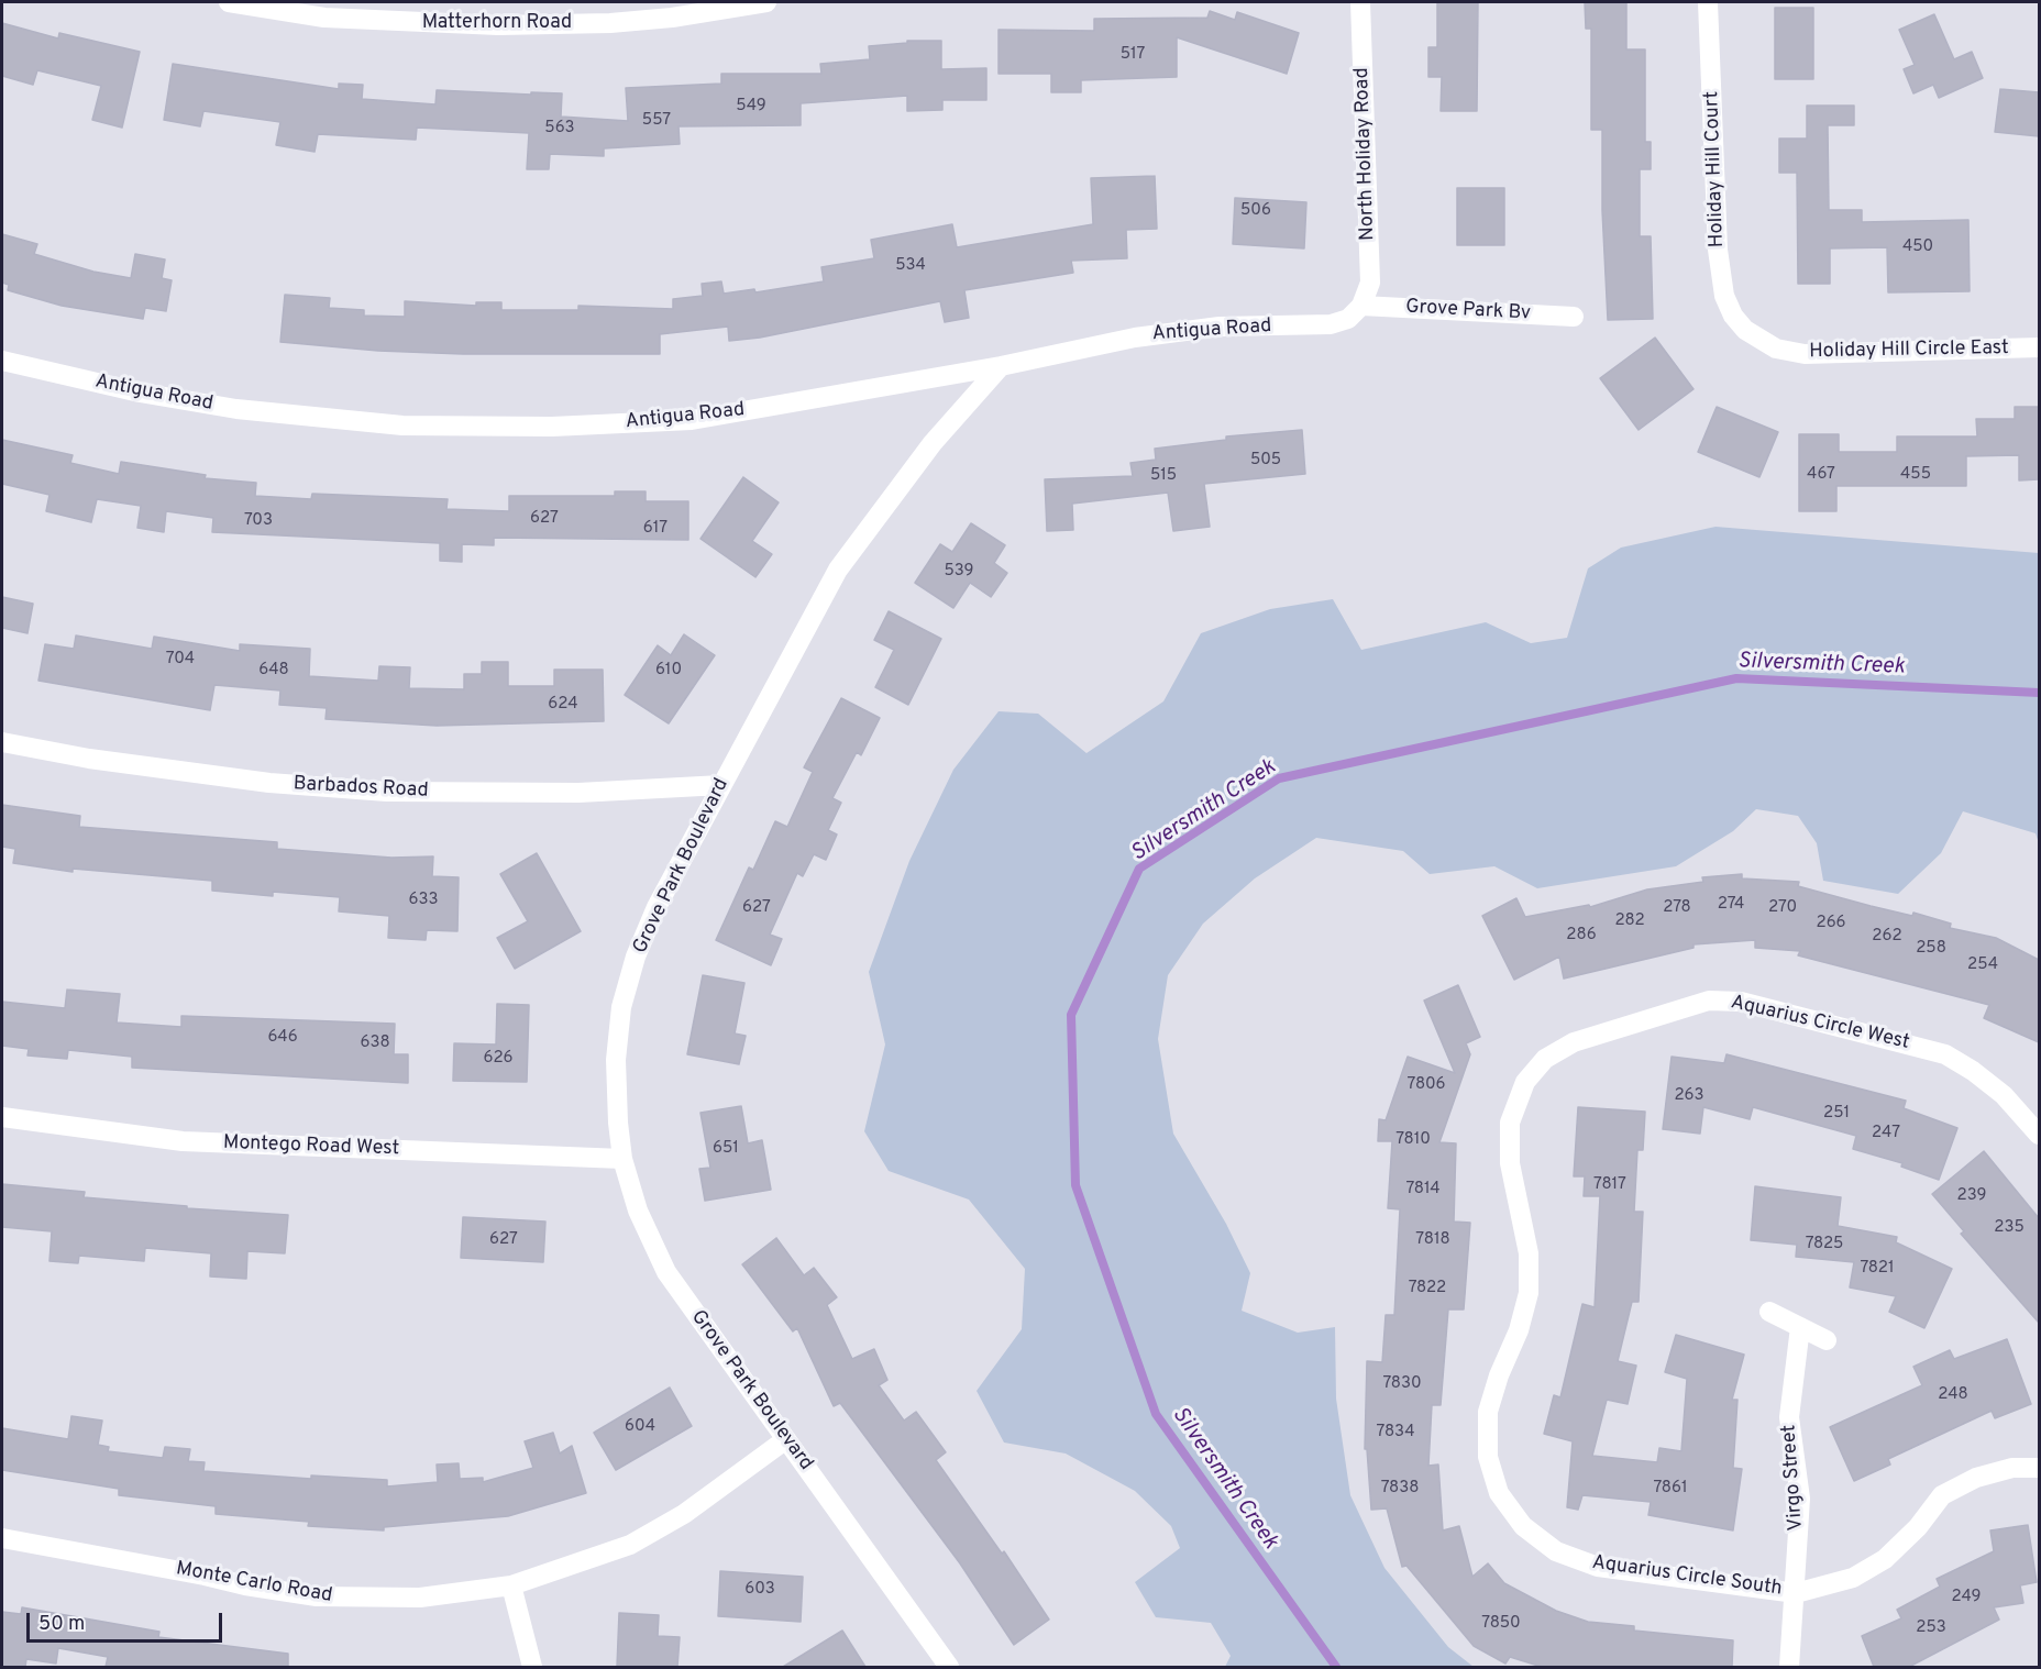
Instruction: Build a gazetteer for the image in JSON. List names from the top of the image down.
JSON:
{
  "streets": {
    "street": [
      "Matterhorn Road",
      "North Holiday Road",
      "Holiday Hill Court",
      "Grove Park Bv",
      "Antigua Road",
      "Holiday Hill Circle East",
      "Barbados Road",
      "Grove Park Boulevard",
      "Aquarius Circle West",
      "Montego Road West",
      "Virgo Street",
      "Aquarius Circle South",
      "Monte Carlo Road"
    ]
  },
  "crossings": [
    ["North Holiday Road", "Grove Park Bv"],
    ["North Holiday Road", "Antigua Road"],
    ["Holiday Hill Court", "Holiday Hill Circle East"],
    ["Grove Park Bv", "Antigua Road"],
    ["Antigua Road", "Grove Park Boulevard"],
    ["Barbados Road", "Grove Park Boulevard"],
    ["Grove Park Boulevard", "Montego Road West"],
    ["Grove Park Boulevard", "Monte Carlo Road"],
    ["Aquarius Circle West", "Aquarius Circle South"],
    ["Virgo Street", "Aquarius Circle South"]
  ],
  "water": ["Silversmith Creek"],
  "house_numbers": [
    "517",
    "549",
    "557",
    "563",
    "506",
    "450",
    "534",
    "505",
    "467",
    "455",
    "515",
    "627",
    "703",
    "617",
    "539",
    "704",
    "648",
    "610",
    "624",
    "633",
    "274",
    "627",
    "278",
    "270",
    "282",
    "266",
    "286",
    "262",
    "258",
    "254",
    "646",
    "638",
    "626",
    "7806",
    "263",
    "251",
    "247",
    "7810",
    "651",
    "7817",
    "7814",
    "239",
    "235",
    "627",
    "7818",
    "7825",
    "7821",
    "7822",
    "7830",
    "248",
    "604",
    "7834",
    "7838",
    "7861",
    "603",
    "249",
    "7850",
    "253"
  ],
  "scale_bar": "50 m"
}
